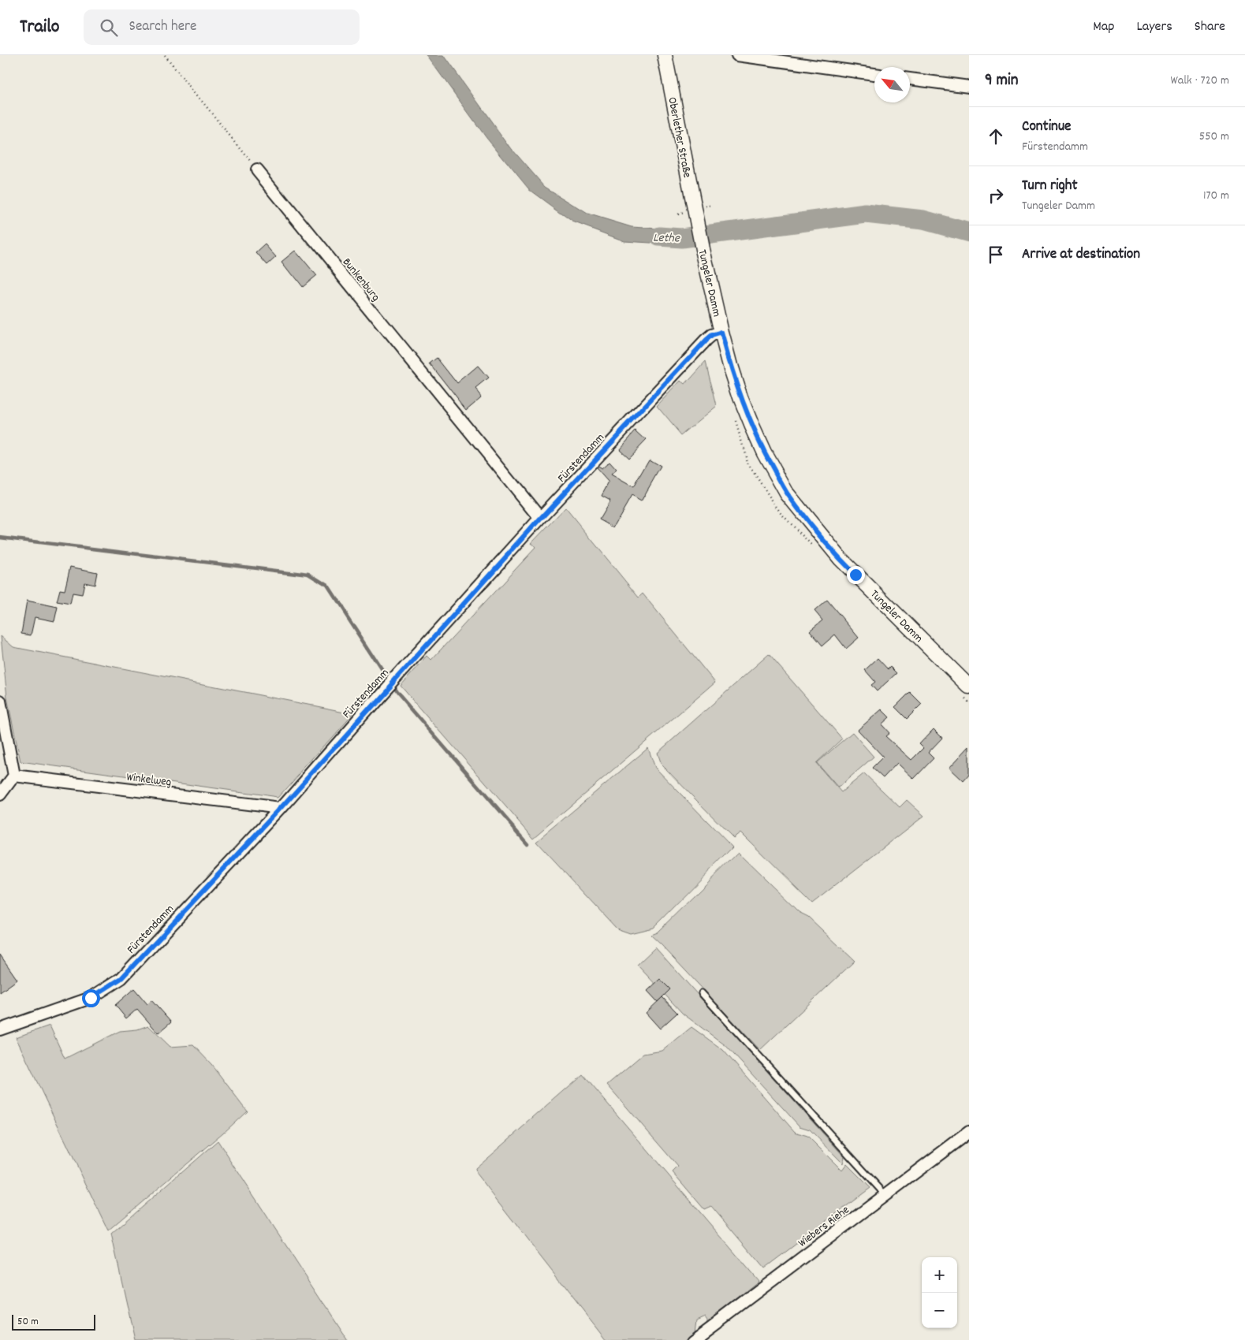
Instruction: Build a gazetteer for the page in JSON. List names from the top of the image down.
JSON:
{
  "streets": {
    "street": [
      "Oberlether Straße",
      "Bunkenburg",
      "Tungeler Damm",
      "Fürstendamm",
      "Winkelweg",
      "Wiebers Riehe"
    ]
  },
  "crossings": [
    ["Oberlether Straße", "Tungeler Damm"],
    ["Bunkenburg", "Fürstendamm"],
    ["Tungeler Damm", "Fürstendamm"],
    ["Fürstendamm", "Winkelweg"]
  ],
  "water": ["Lethe"],
  "scale_bar": "50 m",
  "north": "top left",
  "page": {
    "header": "Trailo",
    "search": "Search here",
    "nav": ["Map", "Layers", "Share"],
    "heading": ["9 min", "Walk · 720 m"],
    "list": [
      ["Continue", "Fürstendamm", "550 m"],
      ["Turn right", "Tungeler Damm", "170 m"],
      "Arrive at destination"
    ],
    "map_buttons": ["+", "−"],
    "scale": "50 m"
  }
}
